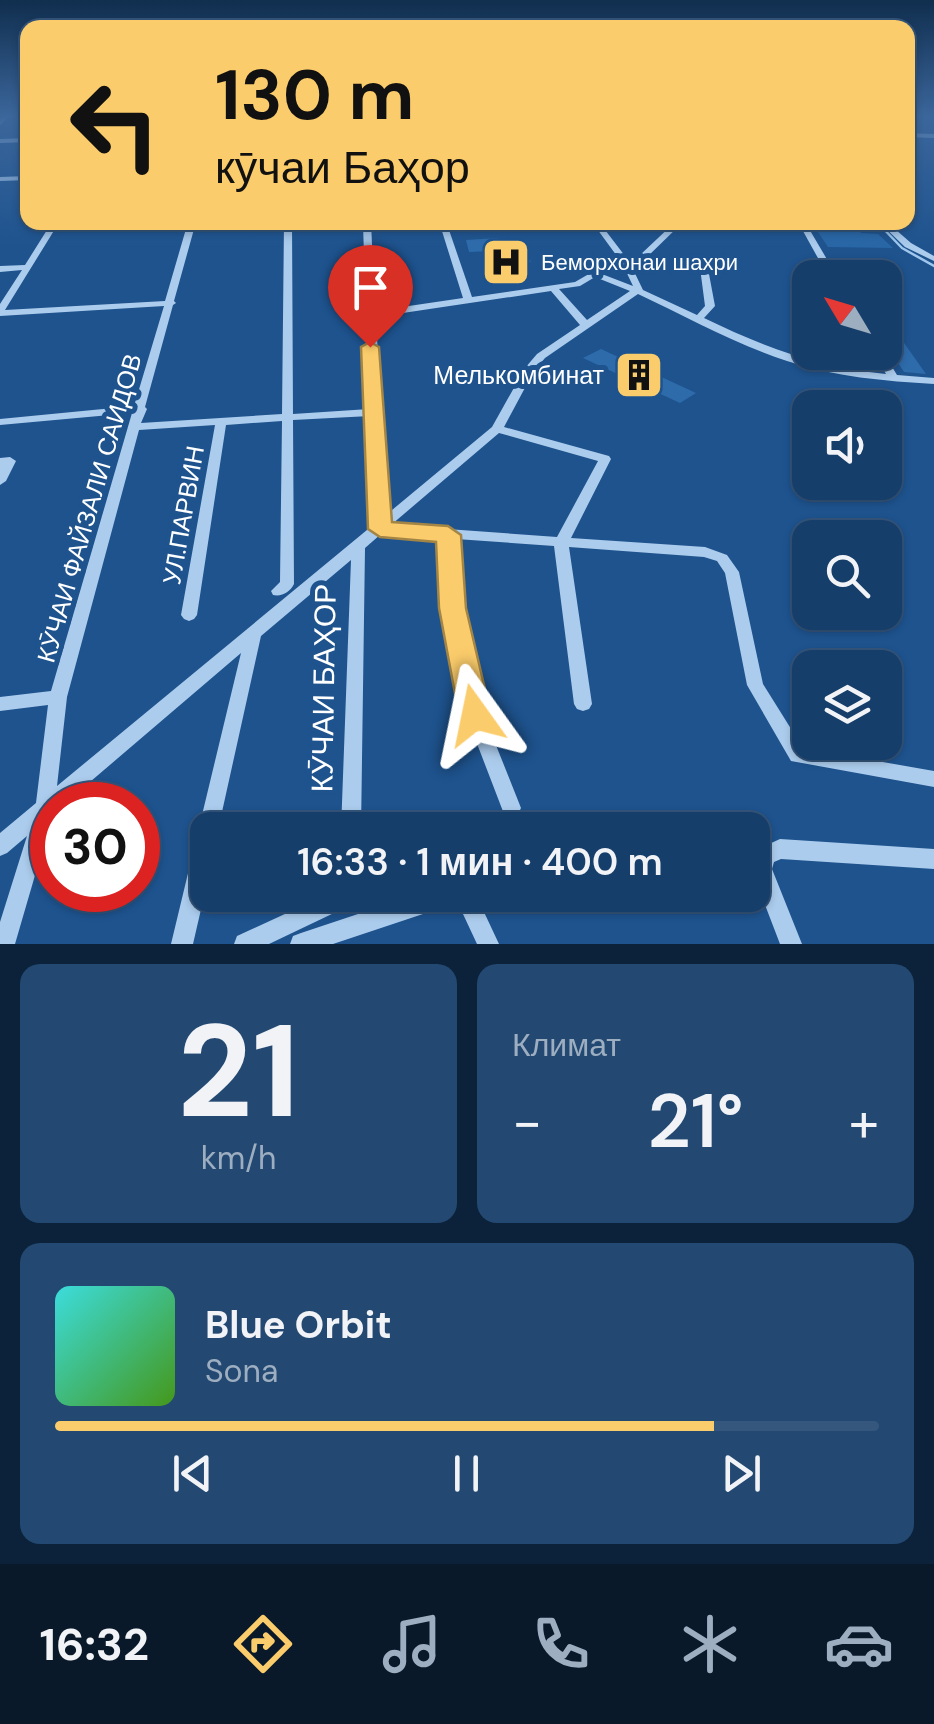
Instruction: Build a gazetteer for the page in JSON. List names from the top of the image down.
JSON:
{
  "streets": {
    "street": ["КӮЧАИ ФАЙЗАЛИ САИДОВ", "УЛ.ПАРВИН", "КӮЧАИ БАҲОР"]
  },
  "places": {
    "hospital": ["Беморхонаи шахри"],
    "building": ["Мелькомбинат"]
  },
  "north": "top left",
  "page": {
    "turn": ["130 m", "кӯчаи Баҳор"],
    "limit": "30",
    "trip": "16:33 · 1 мин · 400 m",
    "tile": [
      ["21", "km/h"],
      "Климат"
    ],
    "heat": ["−", "21°", "+"],
    "song": ["Blue Orbit", "Sona"],
    "tabs": "16:32"
  }
}
